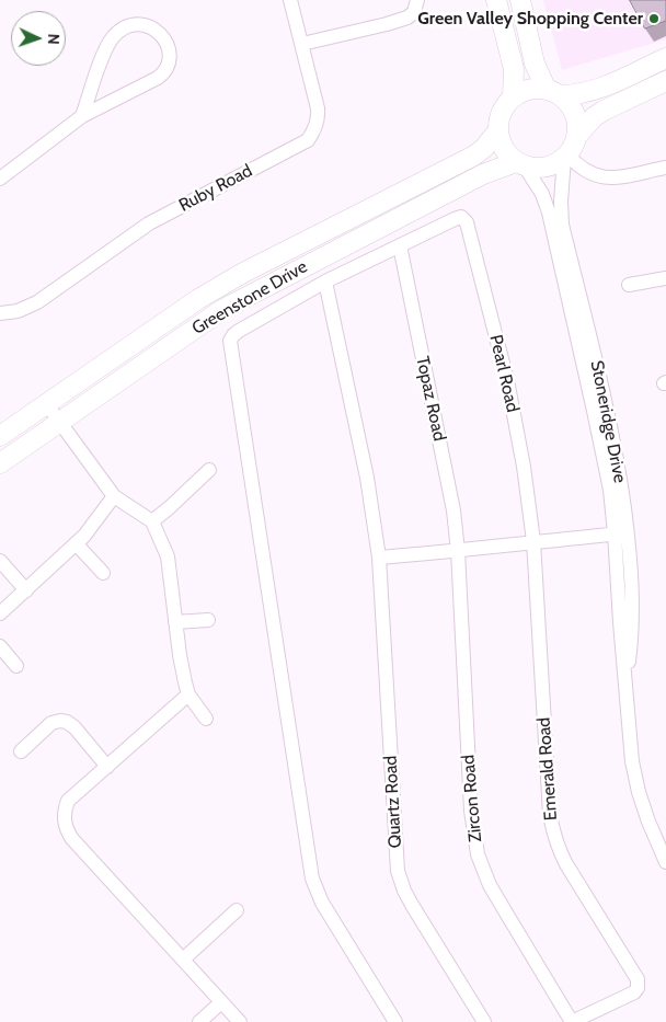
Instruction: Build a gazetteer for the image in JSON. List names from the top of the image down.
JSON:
{
  "streets": {
    "main road": ["Greenstone Drive"],
    "street": [
      "Ruby Road",
      "Pearl Road",
      "Topaz Road",
      "Stoneridge Drive",
      "Emerald Road",
      "Zircon Road",
      "Quartz Road"
    ]
  },
  "crossings": [
    ["Greenstone Drive", "Stoneridge Drive"],
    ["Pearl Road", "Topaz Road"],
    ["Pearl Road", "Emerald Road"],
    ["Topaz Road", "Zircon Road"],
    ["Emerald Road", "Zircon Road"]
  ],
  "places": ["Green Valley Shopping Center"],
  "north": "right"
}
